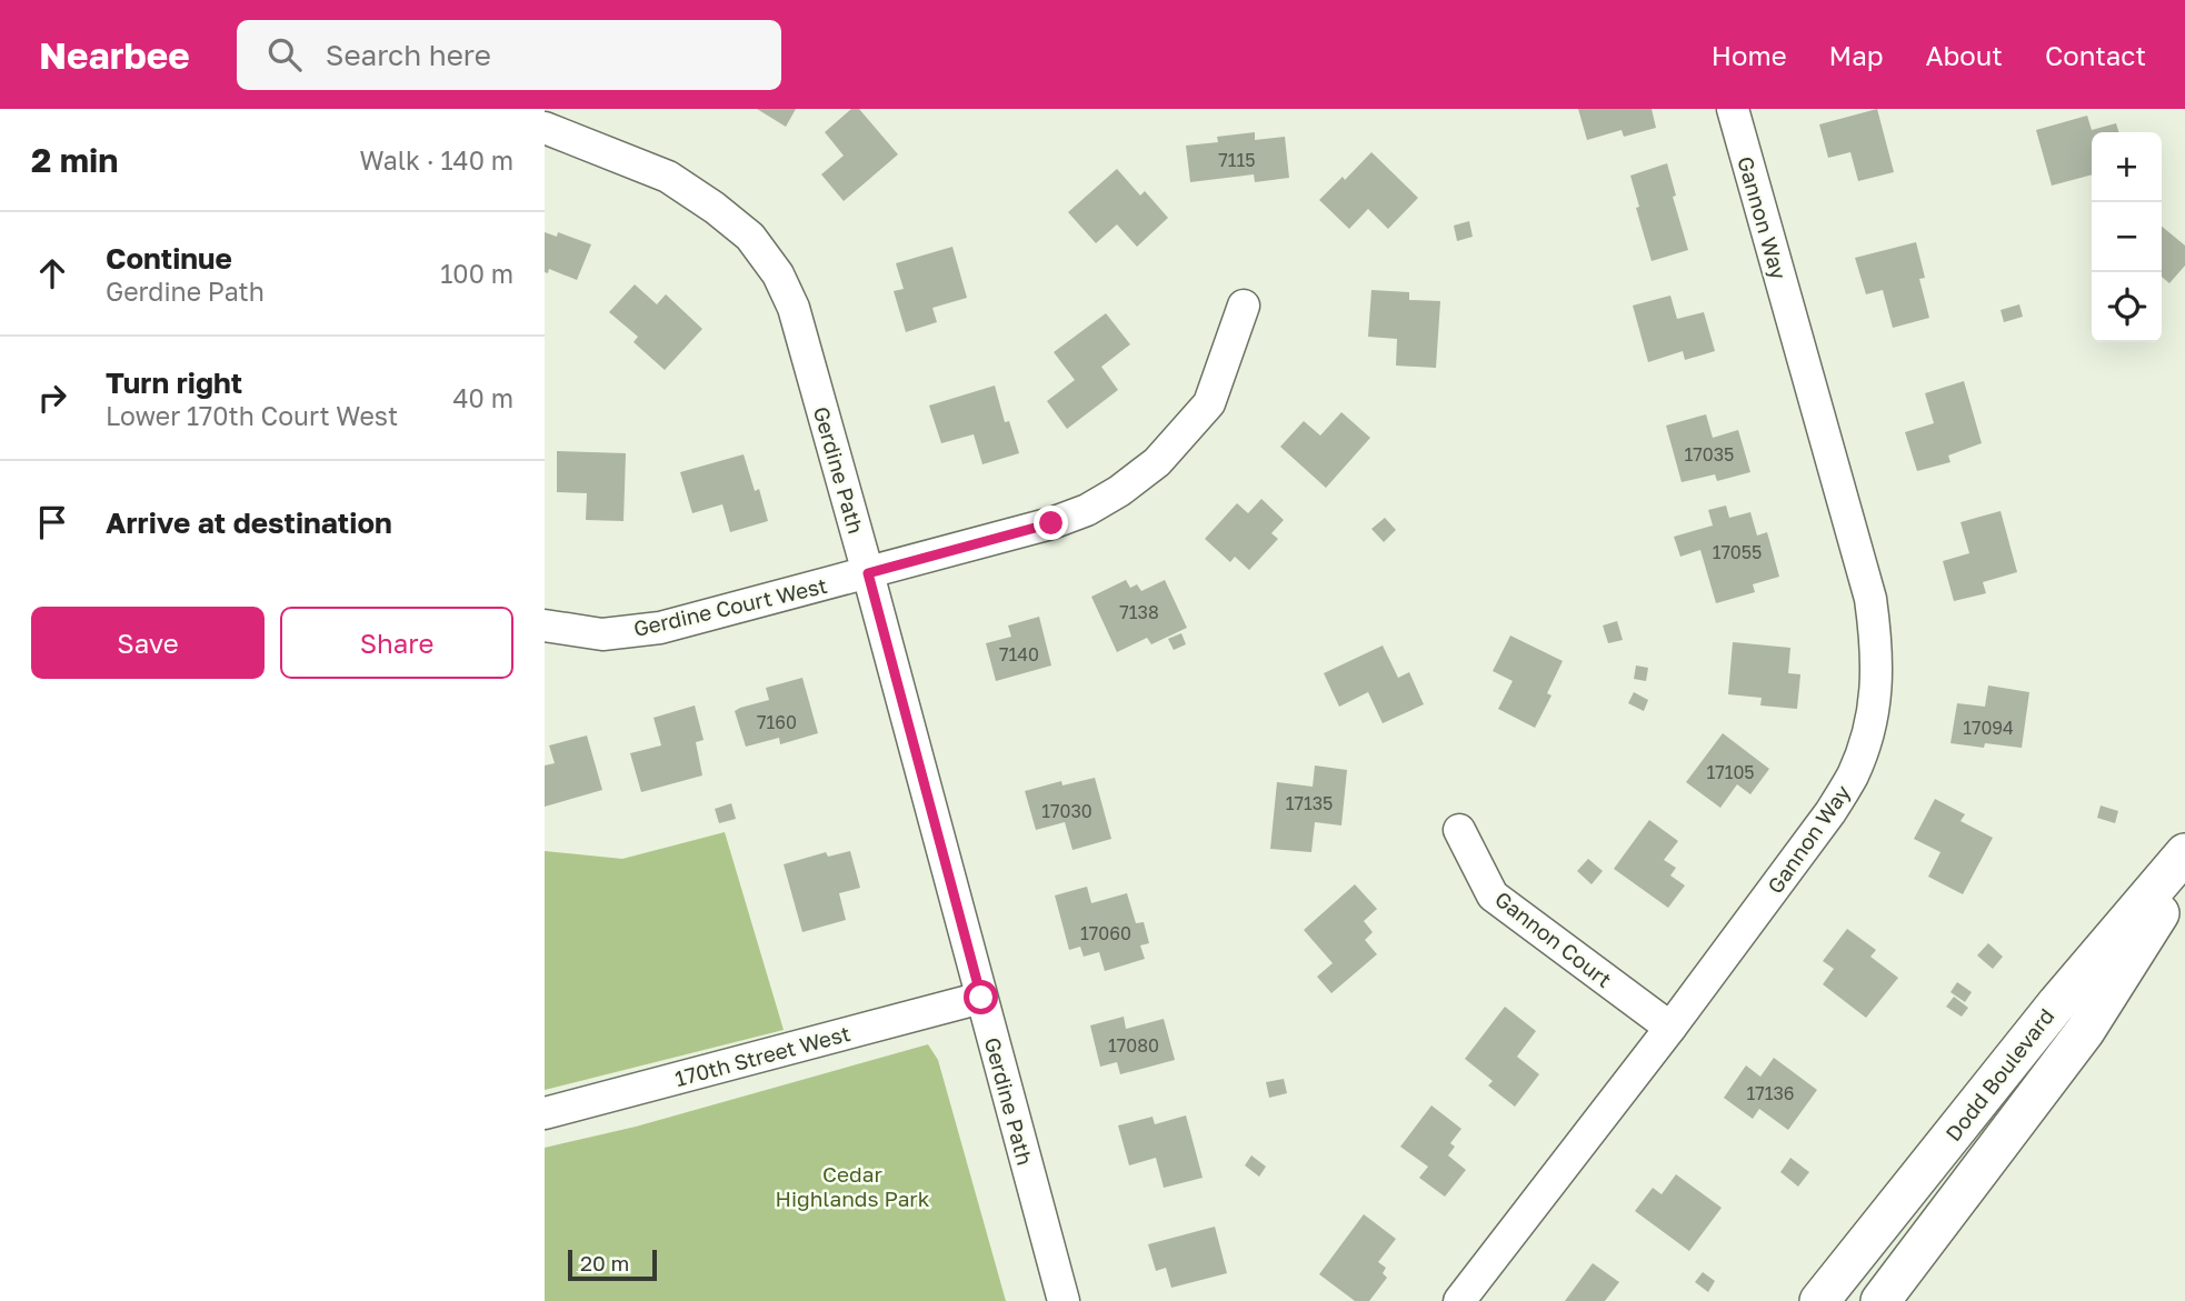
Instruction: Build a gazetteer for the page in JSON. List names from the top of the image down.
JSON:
{
  "streets": {
    "street": [
      "Gannon Way",
      "Gerdine Path",
      "Gerdine Court West",
      "Gannon Court",
      "170th Street West",
      "Dodd Boulevard"
    ]
  },
  "crossings": [
    ["Gannon Way", "Gannon Court"],
    ["Gerdine Path", "Gerdine Court West"],
    ["Gerdine Path", "170th Street West"]
  ],
  "parks": ["Cedar Highlands Park"],
  "house_numbers": [
    "7115",
    "17035",
    "17055",
    "7138",
    "7140",
    "7160",
    "17094",
    "17105",
    "17135",
    "17030",
    "17060",
    "17080",
    "17136"
  ],
  "scale_bar": "20 m",
  "page": {
    "header": "Nearbee",
    "search": "Search here",
    "nav": [
      "Home",
      "Map",
      "About",
      "Contact"
    ],
    "heading": ["2 min", "Walk · 140 m"],
    "map_buttons": ["+", "−"],
    "list": [
      ["Continue", "Gerdine Path", "100 m"],
      ["Turn right", "Lower 170th Court West", "40 m"],
      "Arrive at destination"
    ],
    "buttons": ["Save", "Share"],
    "scale": "20 m"
  }
}
